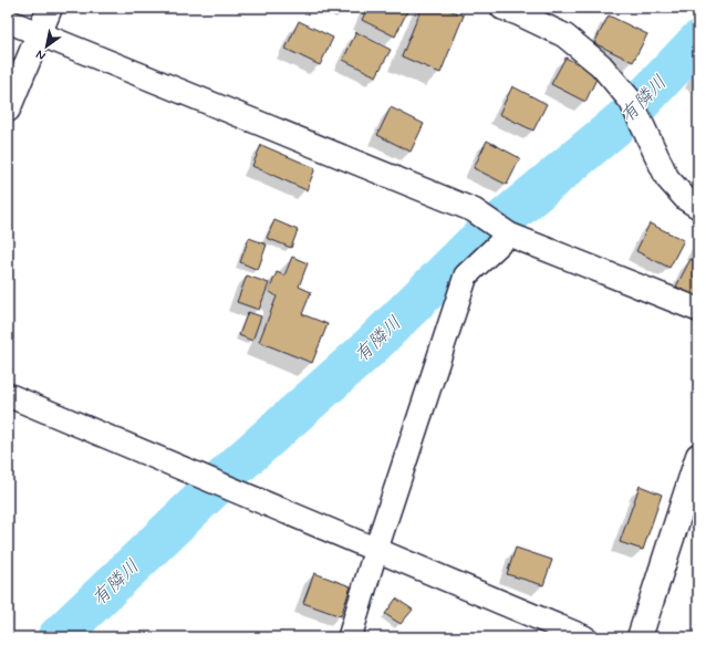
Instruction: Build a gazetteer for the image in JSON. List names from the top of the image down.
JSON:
{
  "water": ["有隣川"],
  "north": "bottom left"
}
